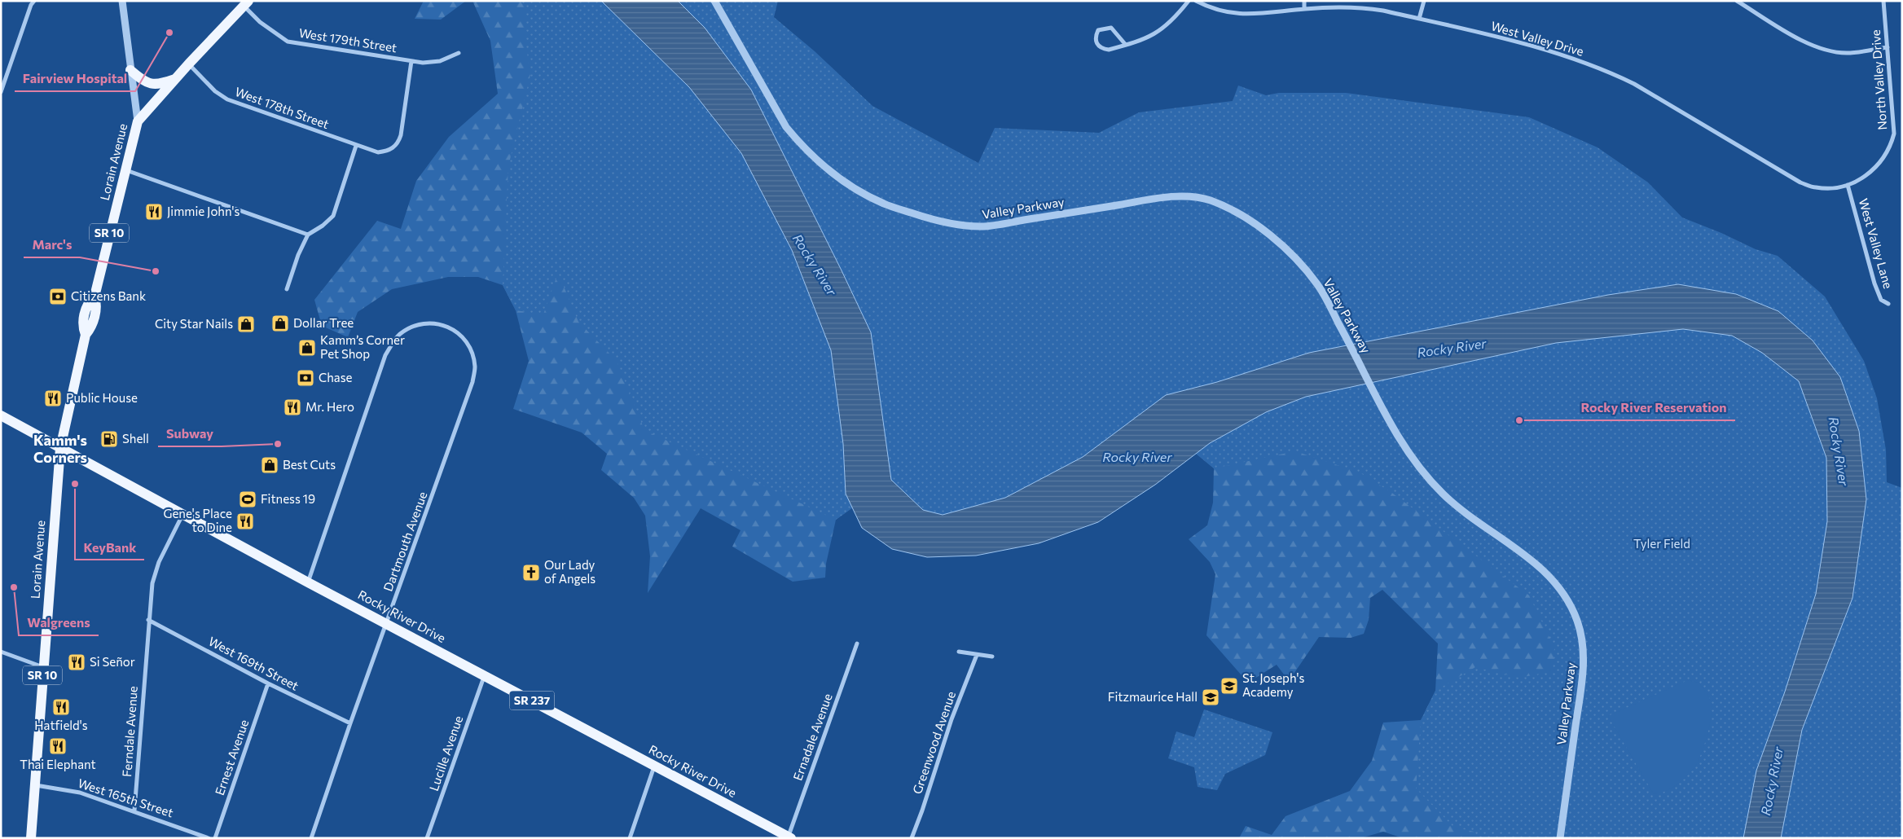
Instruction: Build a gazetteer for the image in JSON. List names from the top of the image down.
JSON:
{
  "streets": {
    "main road": [
      "Lorain Avenue",
      "SR 10",
      "Rocky River Drive",
      "SR 237"
    ],
    "street": [
      "West Valley Drive",
      "West 179th Street",
      "North Valley Drive",
      "West 178th Street",
      "Valley Parkway",
      "West Valley Lane",
      "Dartmouth Avenue",
      "West 169th Street",
      "Ferndale Avenue",
      "Ernadale Avenue",
      "Greenwood Avenue",
      "Lucille Avenue",
      "Ernest Avenue",
      "West 165th Street"
    ]
  },
  "crossings": [
    ["West Valley Drive", "North Valley Drive"],
    ["West Valley Drive", "West Valley Lane"],
    ["West 179th Street", "West 178th Street"],
    ["West 179th Street", "Lorain Avenue"],
    ["North Valley Drive", "West Valley Lane"],
    ["West 178th Street", "Lorain Avenue"],
    ["Lorain Avenue", "Rocky River Drive"],
    ["Lorain Avenue", "West 165th Street"],
    ["Dartmouth Avenue", "Rocky River Drive"],
    ["Dartmouth Avenue", "West 169th Street"],
    ["Rocky River Drive", "Ferndale Avenue"],
    ["Rocky River Drive", "Ernadale Avenue"],
    ["Rocky River Drive", "Lucille Avenue"],
    ["West 169th Street", "Ferndale Avenue"],
    ["West 169th Street", "Ernest Avenue"],
    ["Ferndale Avenue", "West 165th Street"]
  ],
  "districts": ["Kamm's Corners"],
  "water": ["Rocky River"],
  "parks": ["Tyler Field"],
  "places": {
    "other": [
      "Fairview Hospital",
      "Marc's",
      "Rocky River Reservation",
      "Subway",
      "KeyBank",
      "Walgreens"
    ],
    "restaurant": [
      "Jimmie John's",
      "Public House",
      "Mr. Hero",
      "Gene's Place to Dine",
      "Si Señor",
      "Hatfield's",
      "Thai Elephant"
    ],
    "bank": ["Citizens Bank", "Chase"],
    "shop": [
      "Dollar Tree",
      "City Star Nails",
      "Kamm’s Corner Pet Shop",
      "Best Cuts"
    ],
    "fuel station": ["Shell"],
    "sports": ["Fitness 19"],
    "church": ["Our Lady of Angels"],
    "school or university": ["St. Joseph's Academy", "Fitzmaurice Hall"]
  }
}
